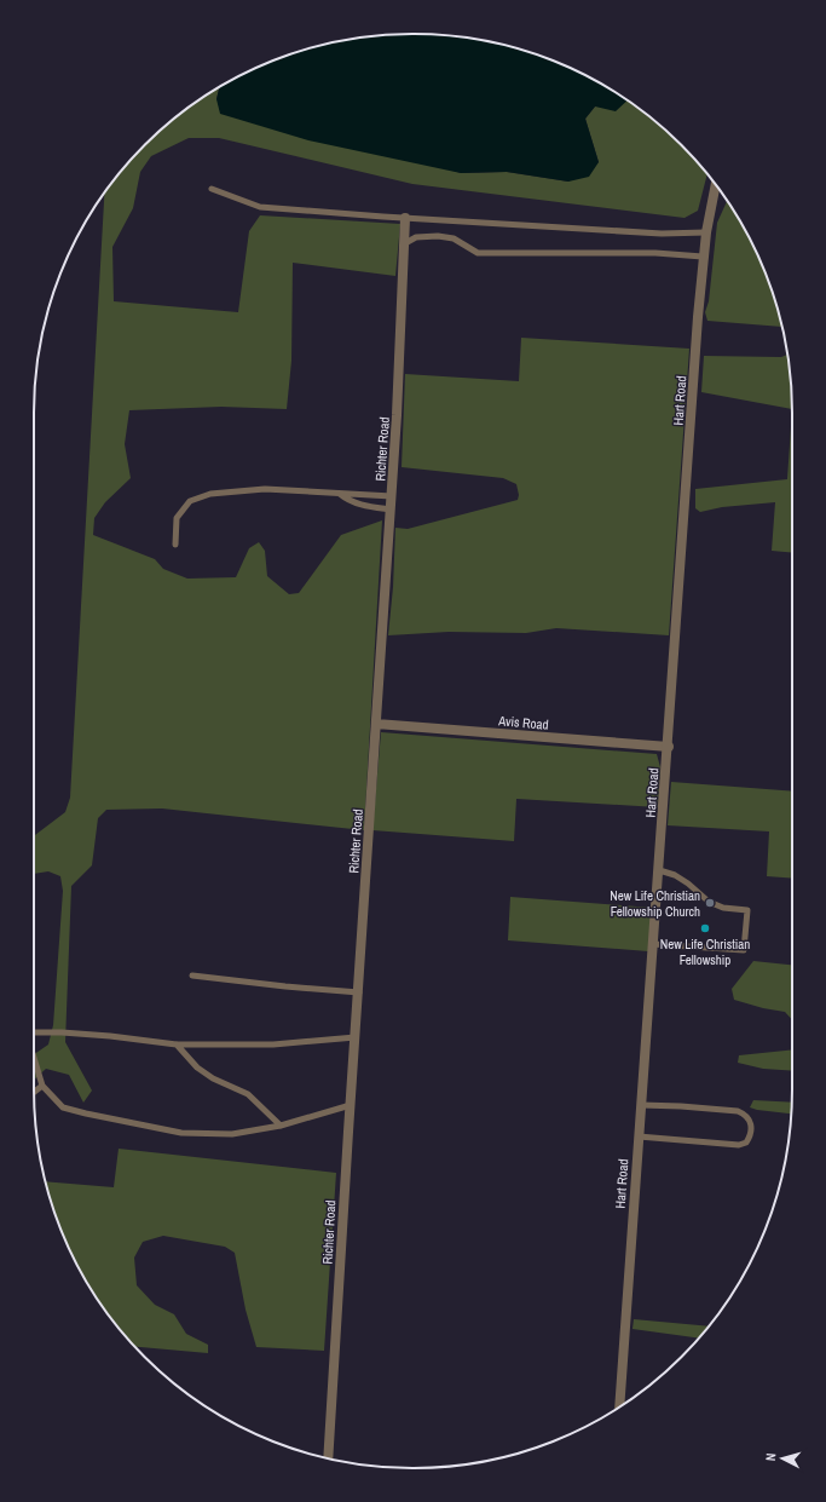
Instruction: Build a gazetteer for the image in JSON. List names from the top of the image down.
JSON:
{
  "streets": {
    "street": ["Hart Road", "Richter Road", "Avis Road"]
  },
  "crossings": [
    ["Hart Road", "Avis Road"],
    ["Richter Road", "Avis Road"]
  ],
  "places": ["New Life Christian Fellowship Church", "New Life Christian Fellowship"],
  "north": "left"
}
